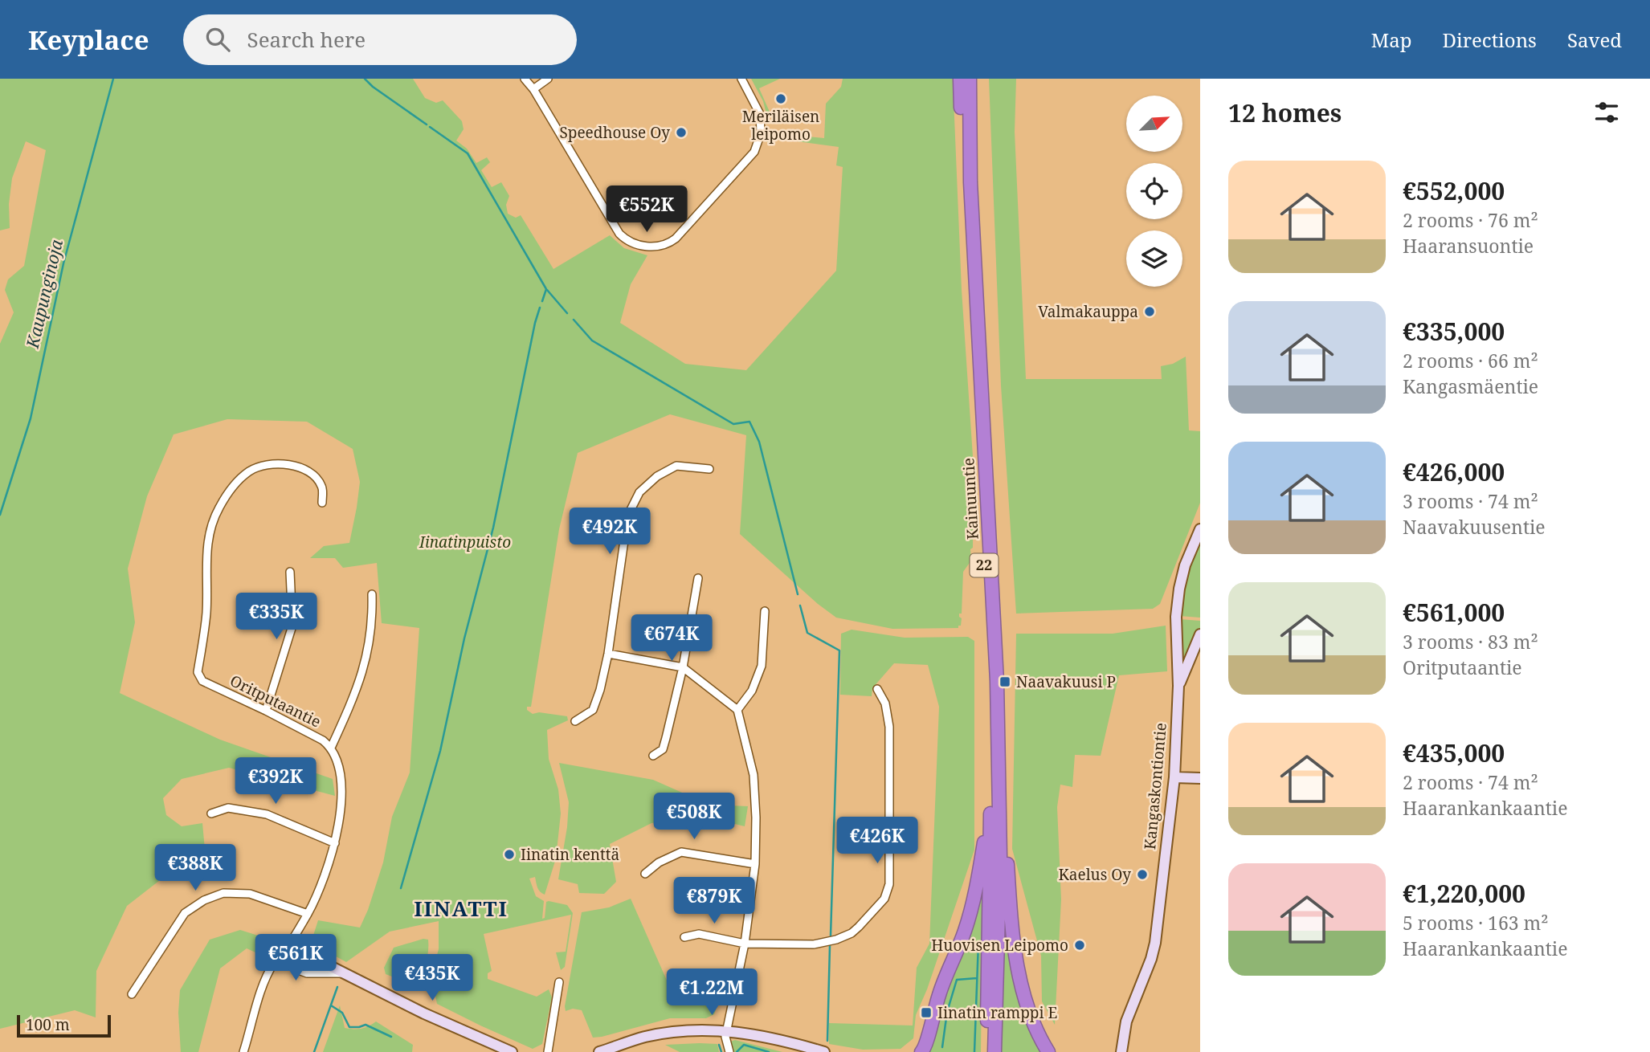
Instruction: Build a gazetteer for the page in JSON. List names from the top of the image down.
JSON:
{
  "streets": {
    "highway": ["Kainuuntie", "22"],
    "street": ["Oritputaantie", "Kangaskontiontie"]
  },
  "districts": ["IINATTI"],
  "water": ["Kaupunginoja"],
  "parks": ["Iinatinpuisto"],
  "places": {
    "other": [
      "Meriläisen leipomo",
      "Speedhouse Oy",
      "Valmakauppa",
      "Iinatin kenttä",
      "Kaelus Oy",
      "Huovisen Leipomo"
    ],
    "transit": ["Naavakuusi P", "Iinatin ramppi E"]
  },
  "scale_bar": "100 m",
  "north": "top right",
  "page": {
    "header": "Keyplace",
    "search": "Search here",
    "nav": ["Map", "Directions", "Saved"],
    "heading": "12 homes",
    "list": [
      {
        "name": "€552,000",
        "note": "2 rooms · 76 m² · Haaransuontie"
      },
      {
        "name": "€335,000",
        "note": "2 rooms · 66 m² · Kangasmäentie"
      },
      {
        "name": "€426,000",
        "note": "3 rooms · 74 m² · Naavakuusentie"
      },
      {
        "name": "€561,000",
        "note": "3 rooms · 83 m² · Oritputaantie"
      },
      {
        "name": "€435,000",
        "note": "2 rooms · 74 m² · Haarankankaantie"
      },
      {
        "name": "€1,220,000",
        "note": "5 rooms · 163 m² · Haarankankaantie"
      }
    ],
    "price": [
      "€552K",
      "€492K",
      "€335K",
      "€674K",
      "€392K",
      "€508K",
      "€426K",
      "€388K",
      "€879K",
      "€561K",
      "€435K",
      "€1.22M"
    ],
    "scale": "100 m"
  }
}
